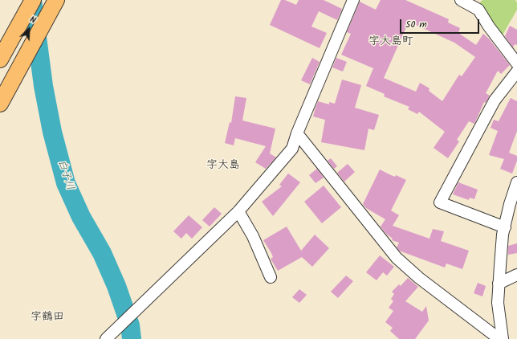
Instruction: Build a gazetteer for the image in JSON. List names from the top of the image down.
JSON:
{
  "districts": ["字大島町", "字大島", "字鶴田"],
  "water": ["白子川"],
  "scale_bar": "50 m",
  "north": "top right"
}
